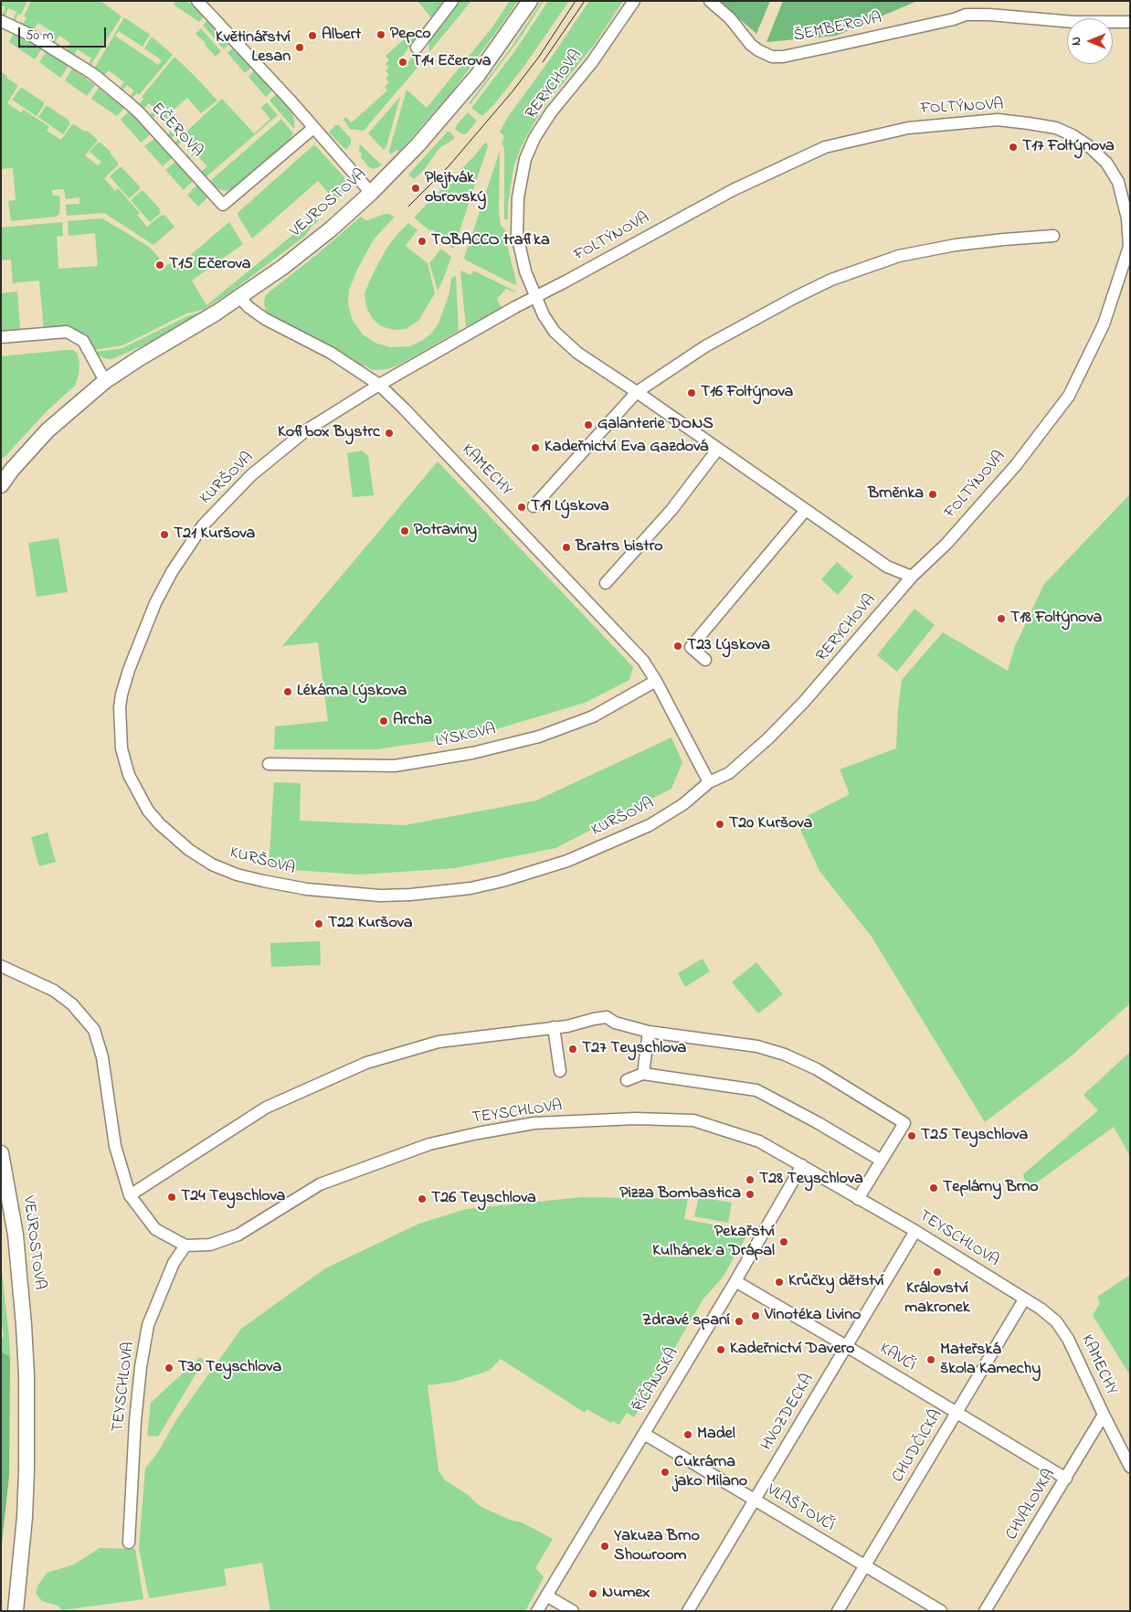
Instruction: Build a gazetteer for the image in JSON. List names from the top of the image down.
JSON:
{
  "streets": {
    "street": [
      "ŠEMBEROVA",
      "RERYCHOVA",
      "FOLTÝNOVA",
      "EČEROVA",
      "VEJROSTOVA",
      "KAMECHY",
      "KURŠOVA",
      "LÝSKOVA",
      "TEYSCHLOVA",
      "KAVČÍ",
      "ŘÍČANSKÁ",
      "HVOZDECKÁ",
      "CHUDČICKÁ",
      "CHVALOVKA",
      "VLAŠTOVČÍ"
    ]
  },
  "crossings": [
    ["RERYCHOVA", "FOLTÝNOVA"],
    ["RERYCHOVA", "KAMECHY"],
    ["RERYCHOVA", "KURŠOVA"],
    ["FOLTÝNOVA", "KAMECHY"],
    ["FOLTÝNOVA", "KURŠOVA"],
    ["VEJROSTOVA", "KAMECHY"],
    ["KAMECHY", "KURŠOVA"],
    ["KAMECHY", "LÝSKOVA"],
    ["KAMECHY", "TEYSCHLOVA"],
    ["KAMECHY", "CHVALOVKA"],
    ["TEYSCHLOVA", "ŘÍČANSKÁ"],
    ["TEYSCHLOVA", "HVOZDECKÁ"],
    ["TEYSCHLOVA", "CHUDČICKÁ"],
    ["KAVČÍ", "ŘÍČANSKÁ"],
    ["KAVČÍ", "HVOZDECKÁ"],
    ["KAVČÍ", "CHUDČICKÁ"],
    ["KAVČÍ", "CHVALOVKA"],
    ["ŘÍČANSKÁ", "VLAŠTOVČÍ"],
    ["HVOZDECKÁ", "VLAŠTOVČÍ"],
    ["CHUDČICKÁ", "VLAŠTOVČÍ"]
  ],
  "places": [
    "Pepco",
    "Albert",
    "Květinářství Lesan",
    "T14 Ečerova",
    "T17 Foltýnova",
    "Plejtvák obrovský",
    "TOBACCO trafika",
    "T15 Ečerova",
    "T16 Foltýnova",
    "Galanterie DONS",
    "Kofibox Bystrc",
    "Kadeřnictví Eva Gazdová",
    "Brněnka",
    "T19 Lýskova",
    "Potraviny",
    "T21 Kuršova",
    "Bratrs bistro",
    "T18 Foltýnova",
    "T23 Lýskova",
    "Lékárna Lýskova",
    "Archa",
    "T20 Kuršova",
    "T22 Kuršova",
    "T27 Teyschlova",
    "T25 Teyschlova",
    "T28 Teyschlova",
    "Teplárny Brno",
    "Pizza Bombastica",
    "T24 Teyschlova",
    "T26 Teyschlova",
    "Pekařství Kulhánek a Drápal",
    "Království makronek",
    "Krůčky dětství",
    "Vinotéka Livino",
    "Zdravé spaní",
    "Kadeřnictví Davero",
    "Mateřská škola Kamechy",
    "T30 Teyschlova",
    "Madel",
    "Cukrárna jako Milano",
    "Yakuza Brno Showroom",
    "Numex"
  ],
  "scale_bar": "50 m",
  "north": "left"
}
